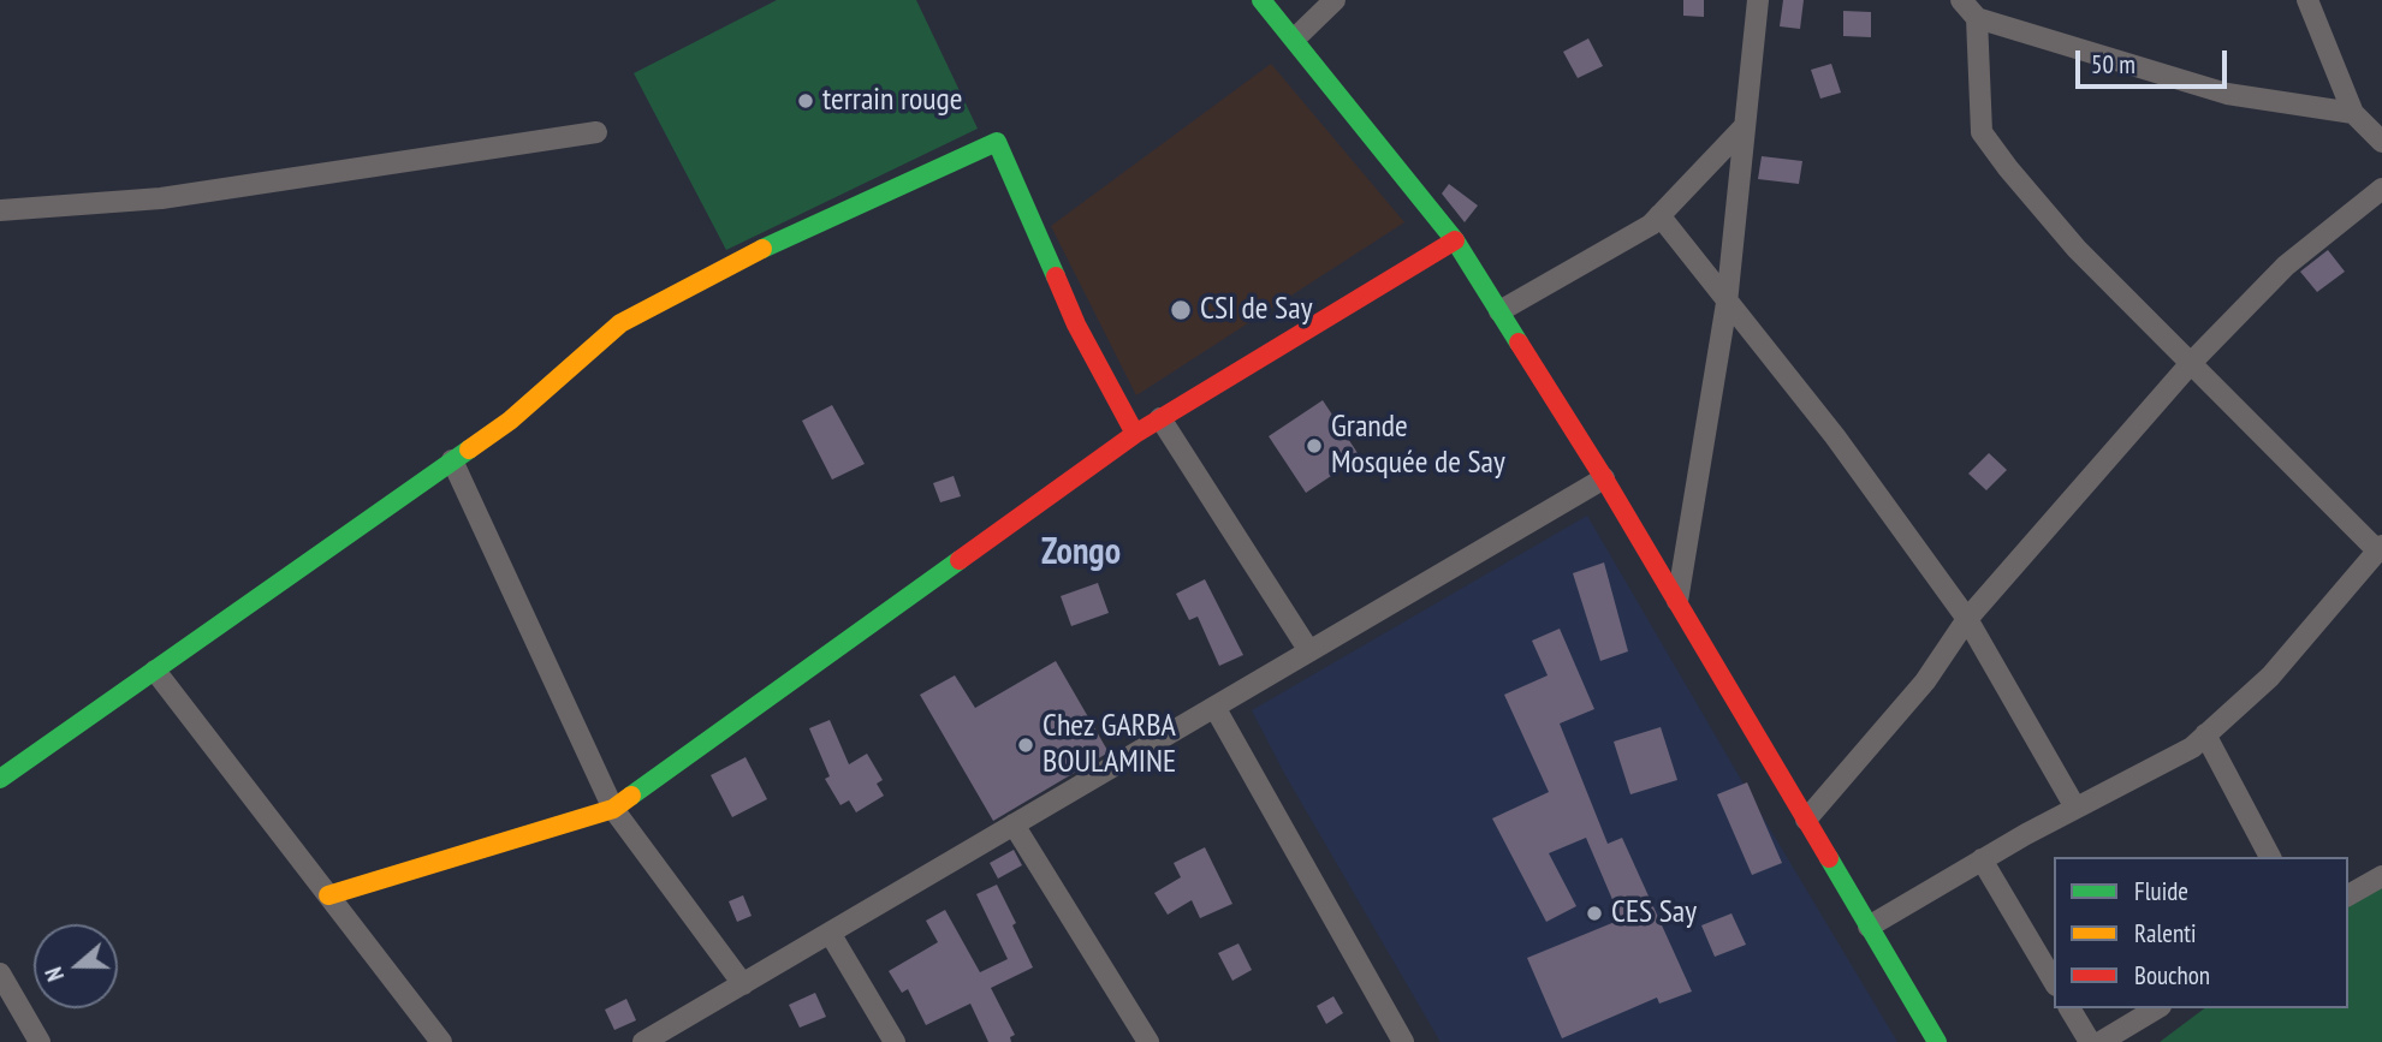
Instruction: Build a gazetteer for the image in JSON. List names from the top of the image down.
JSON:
{
  "districts": ["Zongo"],
  "places": [
    "terrain rouge",
    "CSI de Say",
    "Grande Mosquée de Say",
    "Chez GARBA BOULAMINE",
    "CES Say"
  ],
  "legend": ["Fluide", "Ralenti", "Bouchon"],
  "scale_bar": "50 m",
  "north": "left"
}
